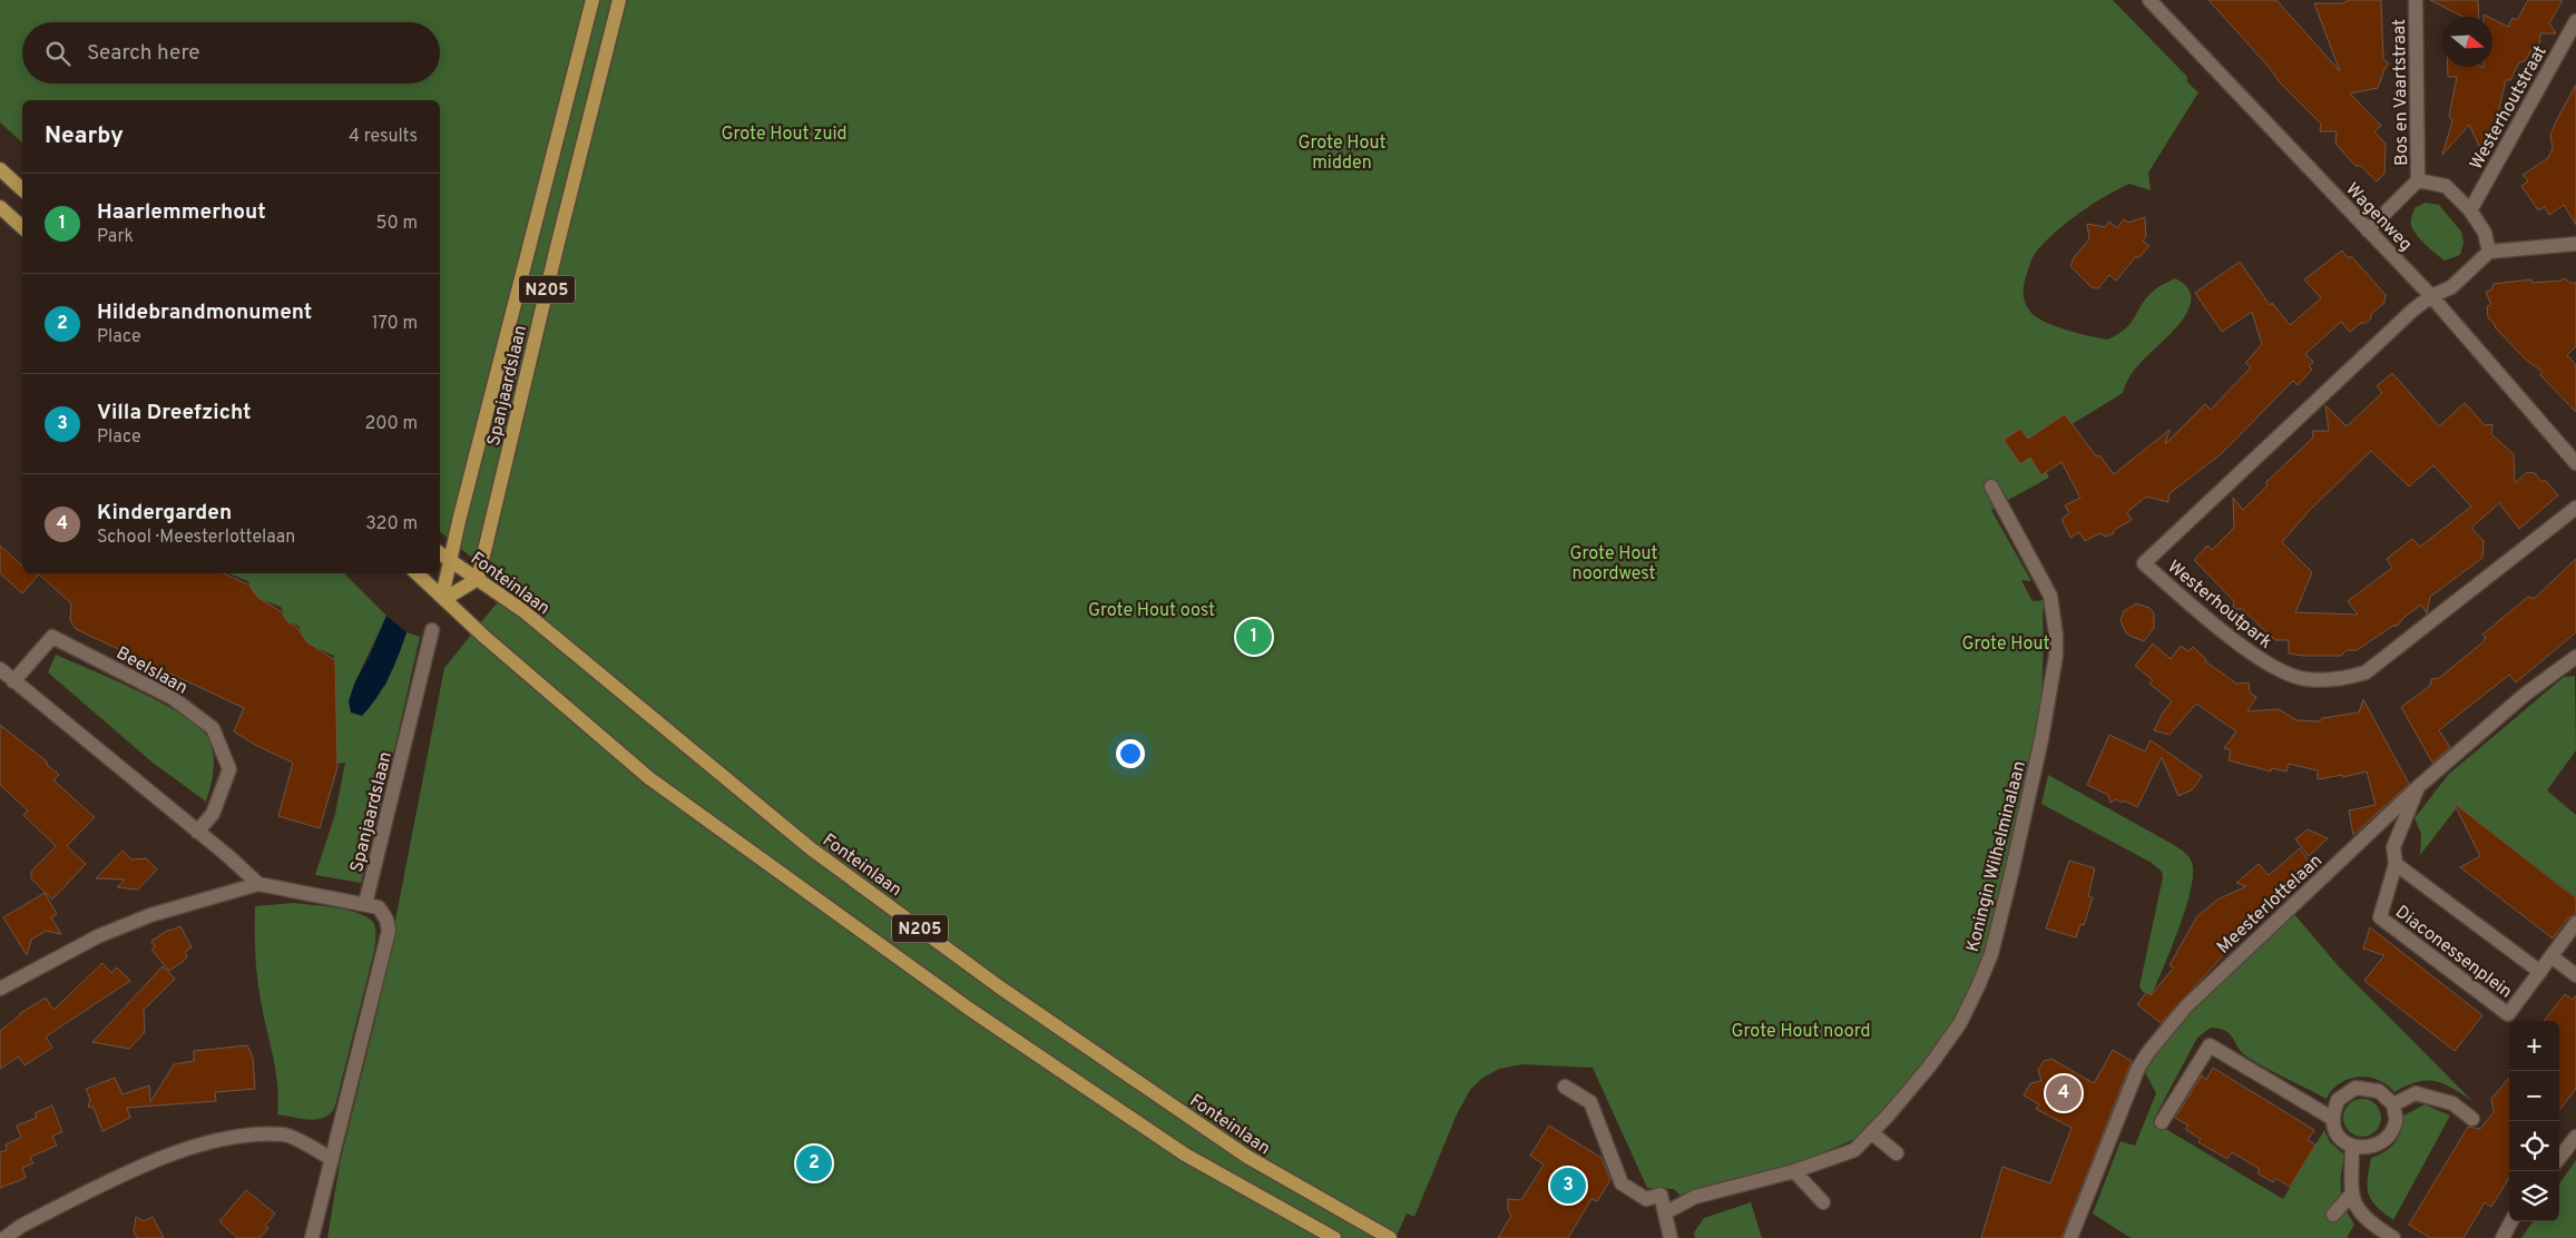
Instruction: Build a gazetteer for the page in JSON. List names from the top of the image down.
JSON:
{
  "streets": {
    "main road": ["N205", "Spanjaardslaan", "Fonteinlaan"],
    "street": [
      "Bos en Vaartstraat",
      "Westerhoutstraat",
      "Wagenweg",
      "Westerhoutpark",
      "Beelslaan",
      "Koningin Wilhelminalaan",
      "Meesterlottelaan",
      "Diaconessenplein"
    ]
  },
  "crossings": [
    ["Bos en Vaartstraat", "Westerhoutstraat"],
    ["Bos en Vaartstraat", "Wagenweg"],
    ["Bos en Vaartstraat", "Westerhoutpark"],
    ["Westerhoutstraat", "Wagenweg"],
    ["Westerhoutstraat", "Westerhoutpark"],
    ["Wagenweg", "Westerhoutpark"],
    ["N205", "Spanjaardslaan"],
    ["Spanjaardslaan", "Fonteinlaan"],
    ["Meesterlottelaan", "Diaconessenplein"]
  ],
  "parks": [
    "Grote Hout zuid",
    "Grote Hout midden",
    "Grote Hout noordwest",
    "Grote Hout oost",
    "Grote Hout",
    "Grote Hout noord"
  ],
  "north": "right",
  "page": {
    "search": "Search here",
    "heading": ["Nearby", "4 results"],
    "list": [
      {
        "mark": "1",
        "name": "Haarlemmerhout",
        "note": "Park",
        "value": "50 m"
      },
      {
        "mark": "2",
        "name": "Hildebrandmonument",
        "note": "Place",
        "value": "170 m"
      },
      {
        "mark": "3",
        "name": "Villa Dreefzicht",
        "note": "Place",
        "value": "200 m"
      },
      {
        "mark": "4",
        "name": "Kindergarden",
        "note": "School · Meesterlottelaan",
        "value": "320 m"
      }
    ],
    "pins": [
      "1",
      "4",
      "2",
      "3"
    ],
    "map_buttons": ["+", "−"]
  }
}
